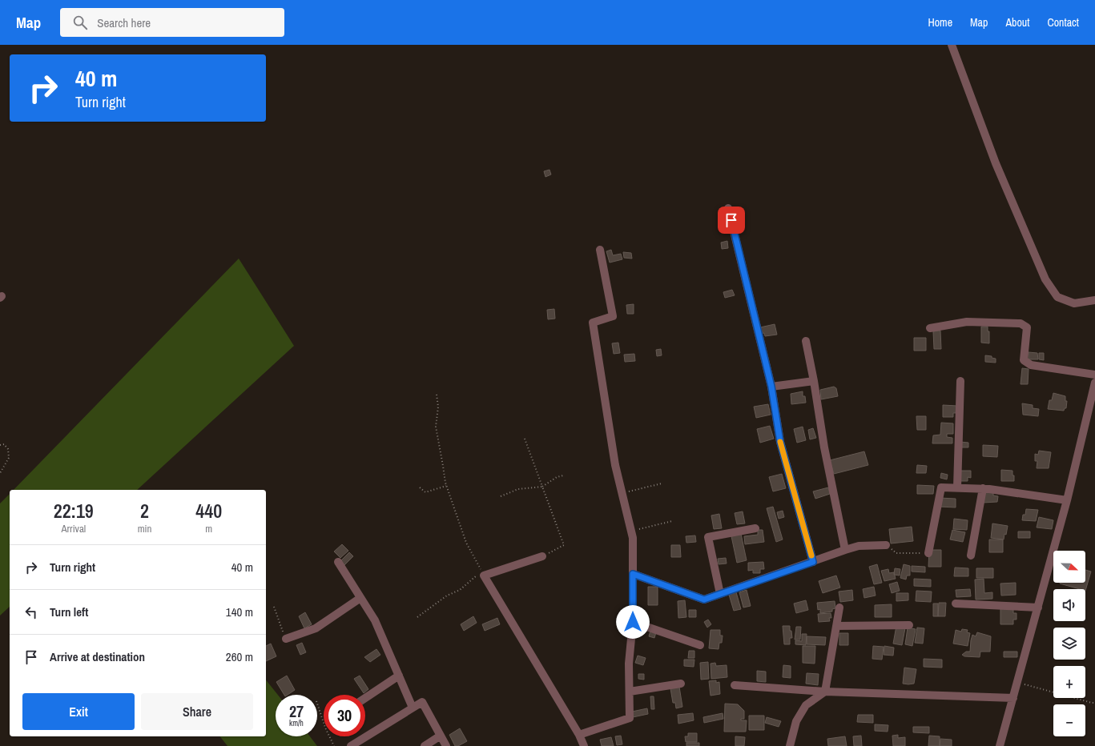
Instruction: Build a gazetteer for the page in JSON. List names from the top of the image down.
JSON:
{
  "north": "right",
  "page": {
    "header": "Map",
    "search": "Search here",
    "nav": [
      "Home",
      "Map",
      "About",
      "Contact"
    ],
    "turn": ["40 m", "Turn right"],
    "eta": [
      "22:19",
      "Arrival",
      "2",
      "min",
      "440",
      "m"
    ],
    "list": [
      {
        "name": "Turn right",
        "value": "40 m"
      },
      {
        "name": "Turn left",
        "value": "140 m"
      },
      {
        "name": "Arrive at destination",
        "value": "260 m"
      }
    ],
    "map_buttons": ["+", "−"],
    "buttons": ["Exit", "Share"],
    "speed": "27 km/h",
    "limit": "30"
  }
}
